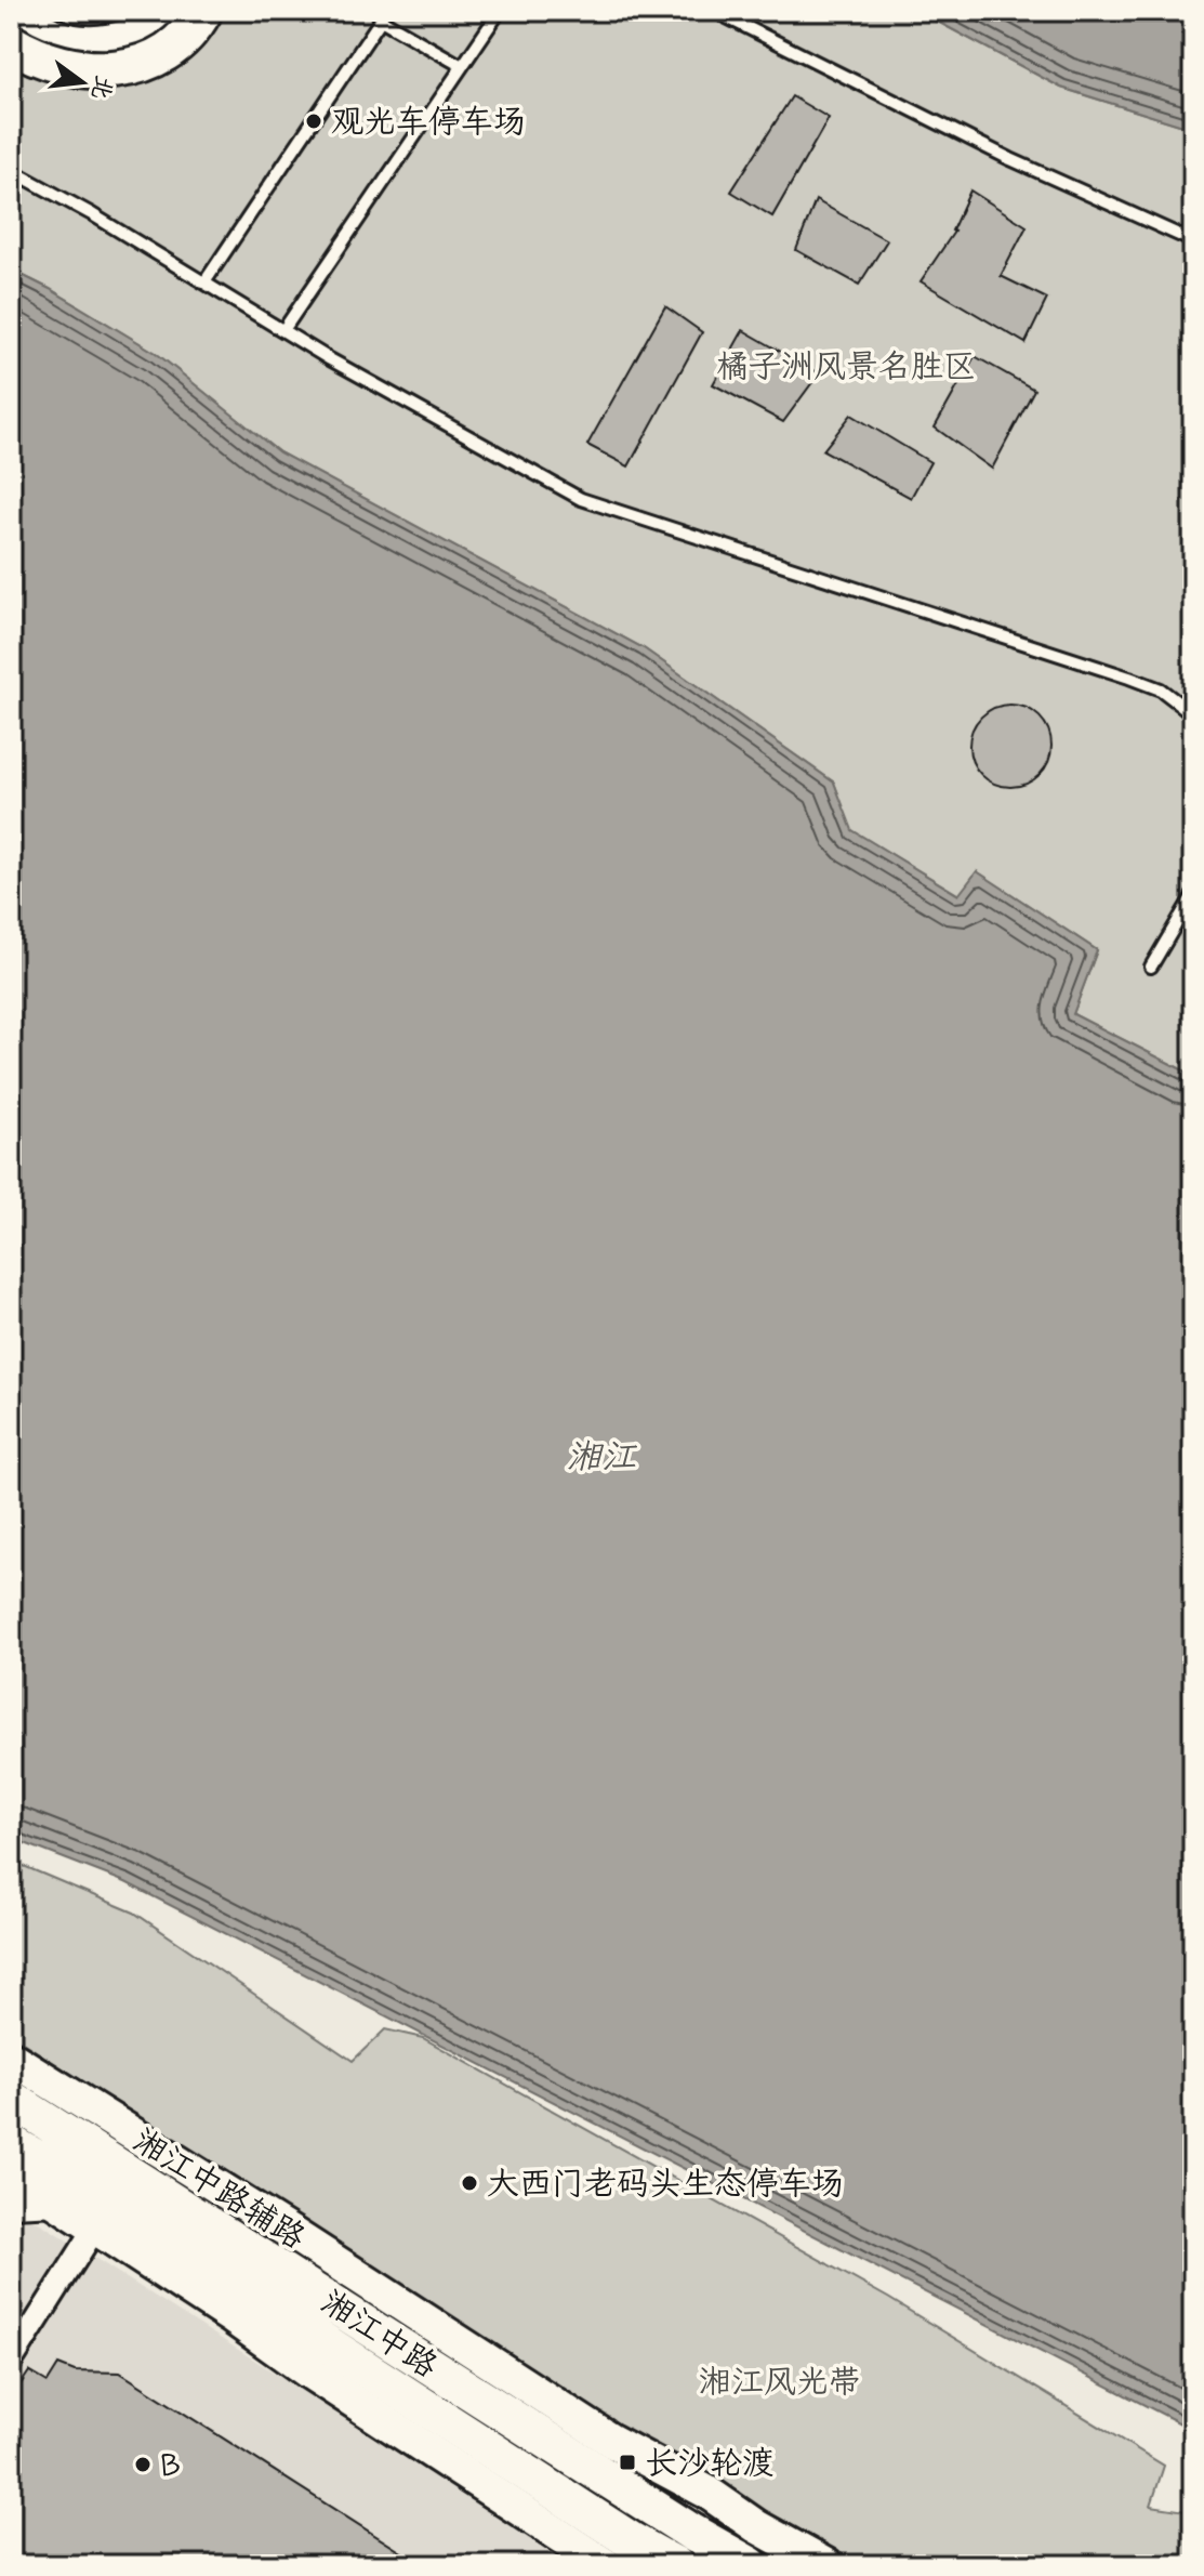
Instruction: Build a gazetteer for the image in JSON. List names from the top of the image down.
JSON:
{
  "streets": {
    "main road": ["湘江中路"],
    "street": ["湘江中路辅路"]
  },
  "water": ["湘江"],
  "parks": ["橘子洲风景名胜区", "湘江风光带"],
  "places": {
    "other": ["观光车停车场", "大西门老码头生态停车场", "B"],
    "transit": ["长沙轮渡"]
  },
  "north": "right"
}
